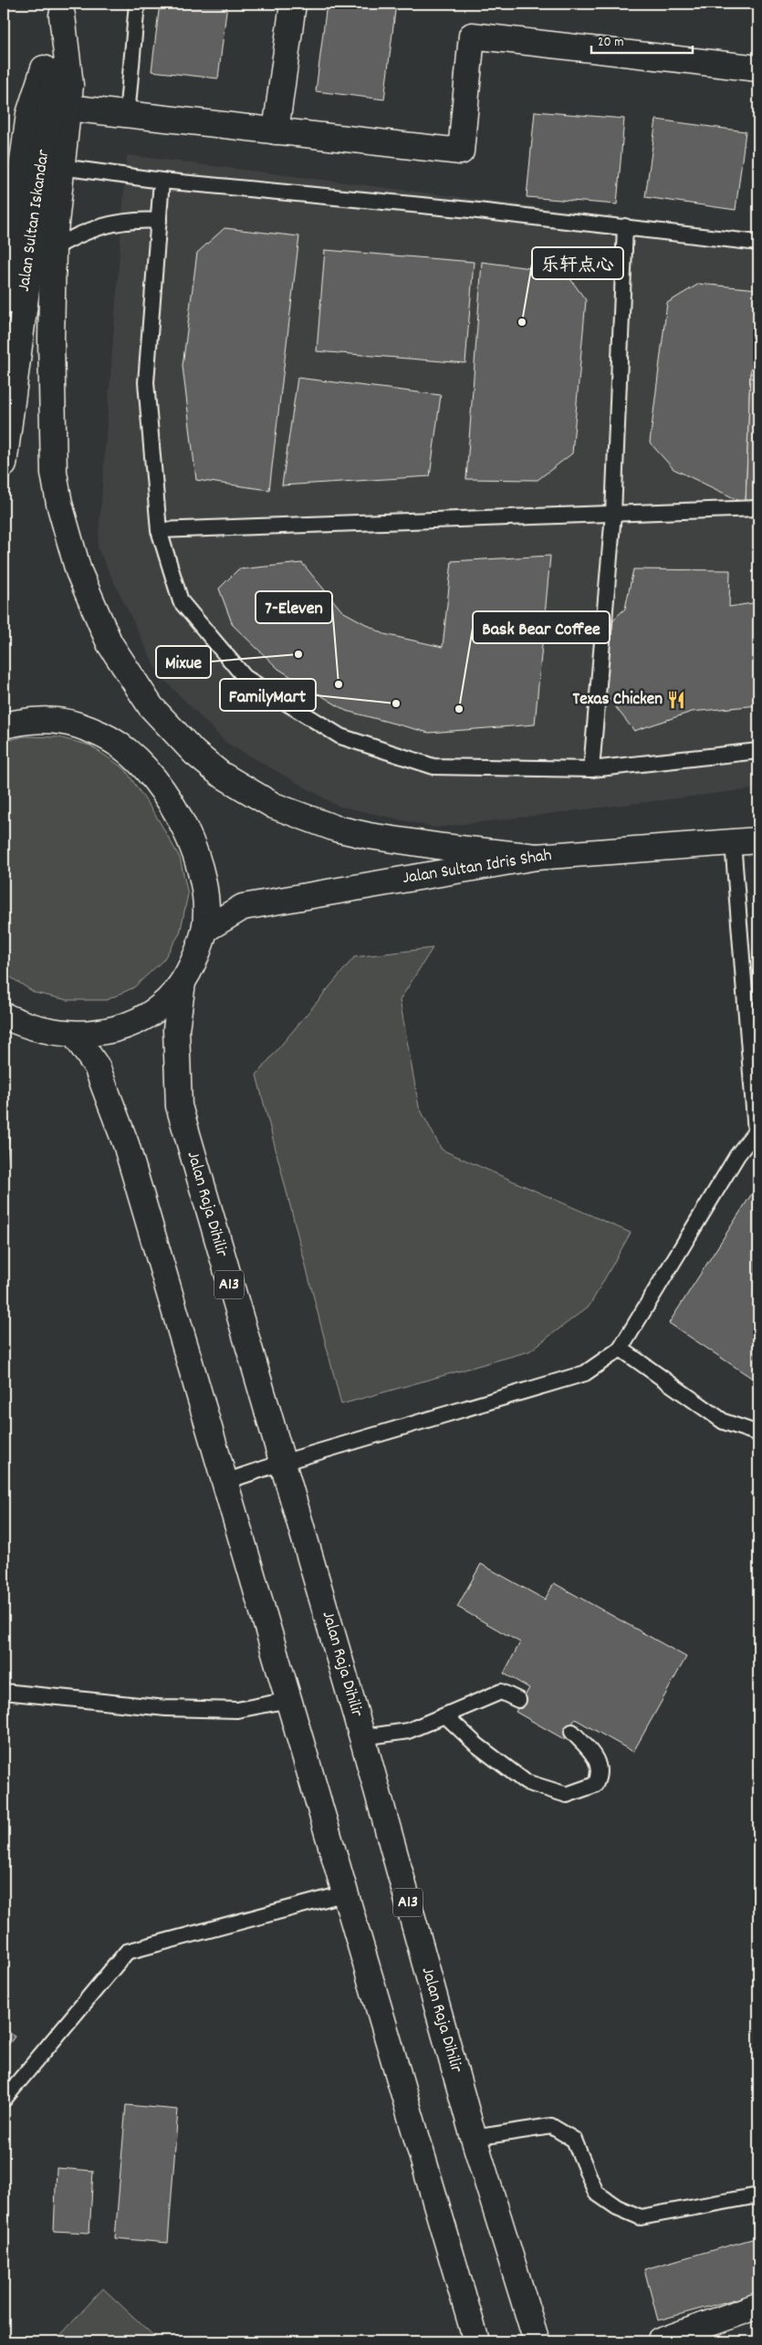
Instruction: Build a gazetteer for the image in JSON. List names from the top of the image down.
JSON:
{
  "streets": {
    "main road": [
      "Jalan Sultan Iskandar",
      "Jalan Sultan Idris Shah",
      "Jalan Raja Dihilir",
      "A13"
    ]
  },
  "places": {
    "other": [
      "乐轩点心",
      "Mixue",
      "7-Eleven",
      "FamilyMart",
      "Bask Bear Coffee"
    ],
    "restaurant": ["Texas Chicken"]
  },
  "scale_bar": "20 m"
}
